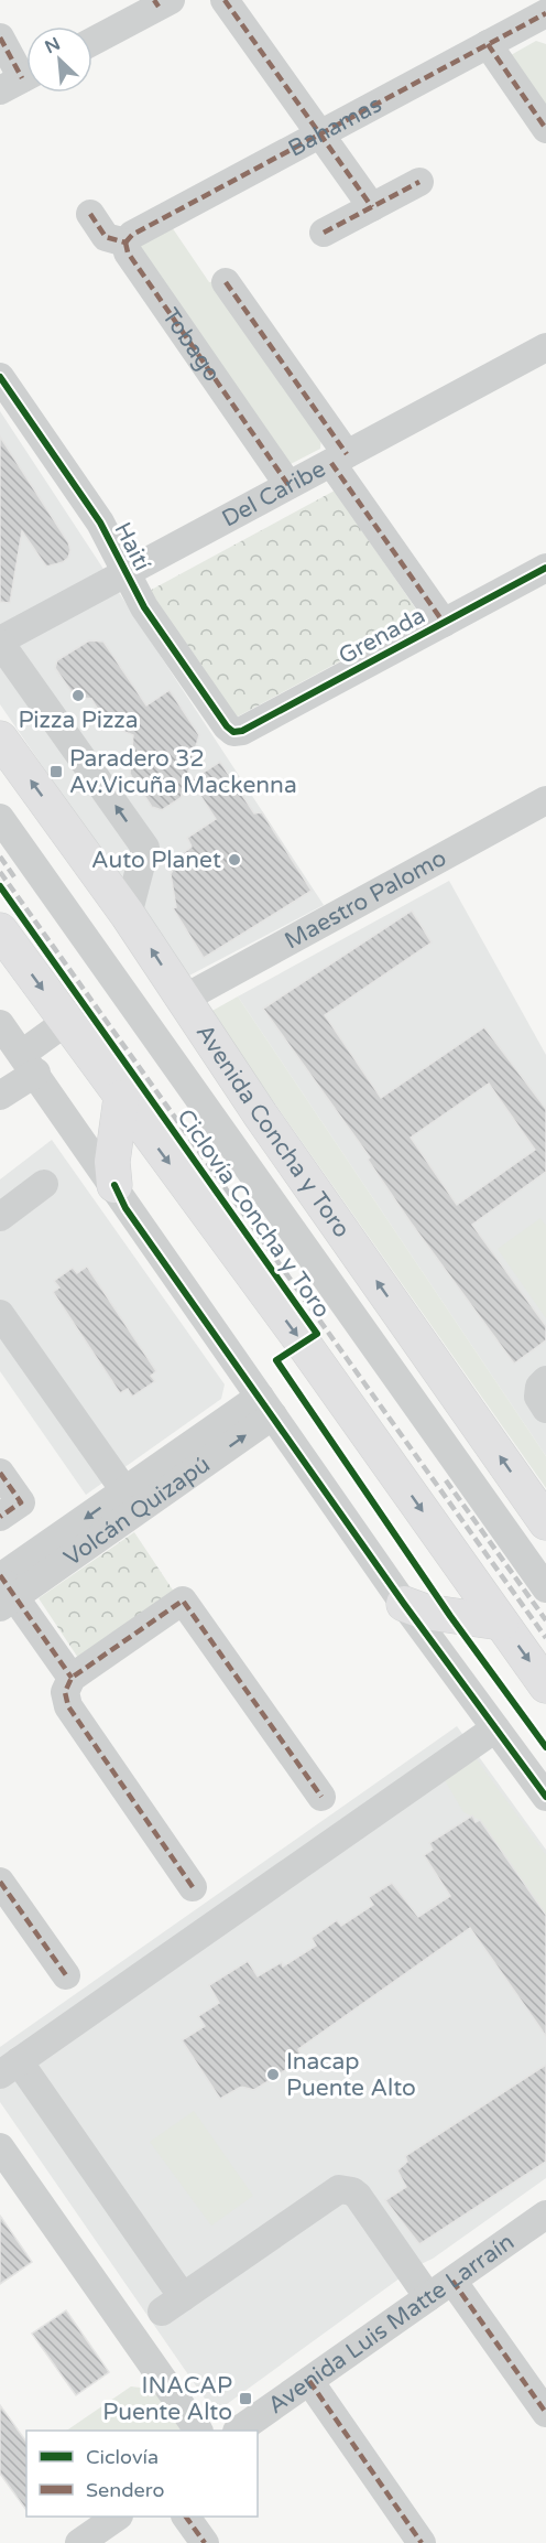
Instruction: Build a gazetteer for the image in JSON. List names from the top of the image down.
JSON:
{
  "streets": {
    "main road": ["Avenida Concha y Toro"],
    "street": [
      "Bahamas",
      "Tobago",
      "Del Caribe",
      "Haití",
      "Grenada",
      "Maestro Palomo",
      "Volcán Quizapú",
      "Avenida Luis Matte Larraín"
    ],
    "cycle path": ["Ciclovía Concha y Toro"]
  },
  "crossings": [
    ["Bahamas", "Tobago"],
    ["Tobago", "Del Caribe"],
    ["Del Caribe", "Haití"],
    ["Haití", "Grenada"],
    ["Maestro Palomo", "Avenida Concha y Toro"]
  ],
  "places": {
    "other": ["Pizza Pizza", "Auto Planet", "Inacap Puente Alto"],
    "transit": ["Paradero 32 Av.Vicuña Mackenna", "INACAP Puente Alto"]
  },
  "legend": ["Ciclovía", "Sendero"],
  "north": "top left"
}
